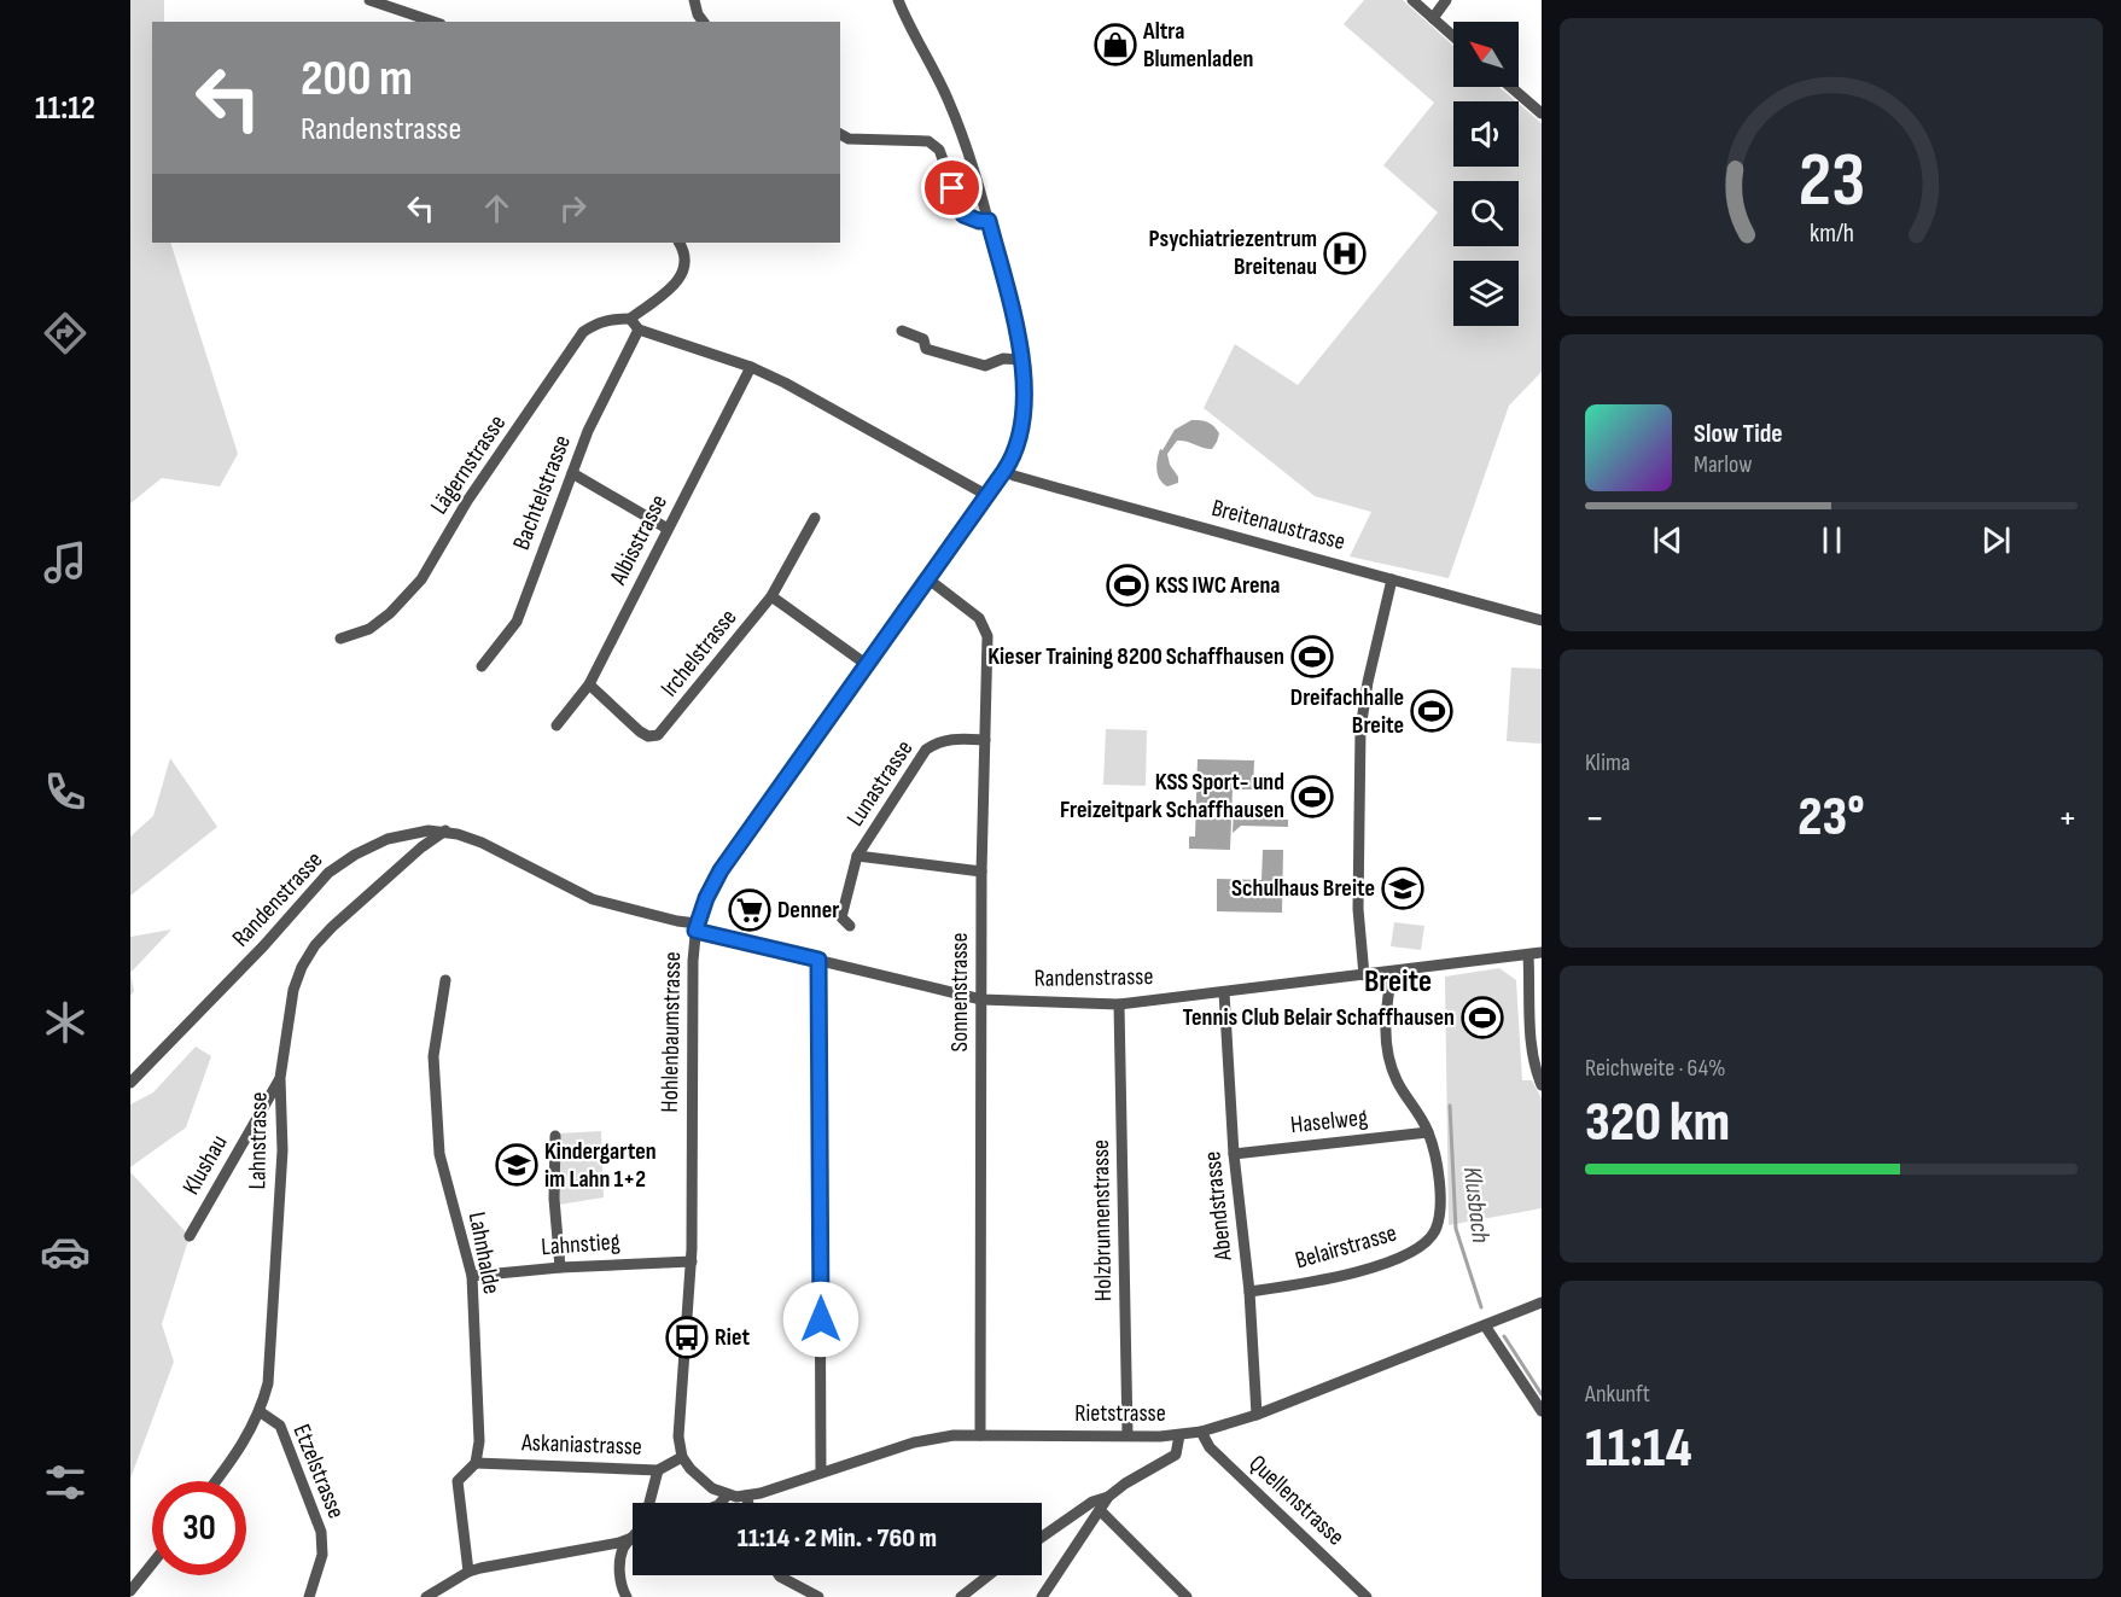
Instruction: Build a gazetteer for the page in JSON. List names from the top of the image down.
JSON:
{
  "streets": {
    "street": [
      "Lägernstrasse",
      "Bachtelstrasse",
      "Breitenaustrasse",
      "Albisstrasse",
      "Irchelstrasse",
      "Lunastrasse",
      "Randenstrasse",
      "Sonnenstrasse",
      "Hohlenbaumstrasse",
      "Haselweg",
      "Lahnstrasse",
      "Klushau",
      "Abendstrasse",
      "Holzbrunnenstrasse",
      "Lahnstieg",
      "Belairstrasse",
      "Lahnhalde",
      "Rietstrasse",
      "Askaniastrasse",
      "Etzelstrasse",
      "Quellenstrasse"
    ]
  },
  "crossings": [
    ["Breitenaustrasse", "Hohlenbaumstrasse"],
    ["Albisstrasse", "Irchelstrasse"],
    ["Lunastrasse", "Sonnenstrasse"],
    ["Randenstrasse", "Sonnenstrasse"],
    ["Randenstrasse", "Hohlenbaumstrasse"],
    ["Randenstrasse", "Lahnstrasse"],
    ["Randenstrasse", "Abendstrasse"],
    ["Randenstrasse", "Holzbrunnenstrasse"],
    ["Randenstrasse", "Belairstrasse"],
    ["Sonnenstrasse", "Hohlenbaumstrasse"],
    ["Sonnenstrasse", "Rietstrasse"],
    ["Hohlenbaumstrasse", "Lahnstieg"],
    ["Hohlenbaumstrasse", "Askaniastrasse"],
    ["Haselweg", "Abendstrasse"],
    ["Haselweg", "Belairstrasse"],
    ["Lahnstrasse", "Klushau"],
    ["Lahnstrasse", "Etzelstrasse"],
    ["Abendstrasse", "Belairstrasse"],
    ["Abendstrasse", "Rietstrasse"],
    ["Holzbrunnenstrasse", "Rietstrasse"],
    ["Lahnstieg", "Lahnhalde"],
    ["Lahnhalde", "Askaniastrasse"],
    ["Rietstrasse", "Quellenstrasse"]
  ],
  "districts": ["Breite"],
  "water": ["Klusbach"],
  "places": {
    "shop": ["Altra Blumenladen"],
    "hospital": ["Psychiatriezentrum Breitenau"],
    "sports": [
      "KSS IWC Arena",
      "Kieser Training 8200 Schaffhausen",
      "Dreifachhalle Breite",
      "KSS Sport- und Freizeitpark Schaffhausen",
      "Tennis Club Belair Schaffhausen"
    ],
    "school or university": ["Schulhaus Breite", "Kindergarten im Lahn 1+2"],
    "supermarket": ["Denner"],
    "bus stop": ["Riet"]
  },
  "north": "top left",
  "page": {
    "tabs": "11:12",
    "turn": ["200 m", "Randenstrasse"],
    "song": ["Slow Tide", "Marlow"],
    "tile": [
      "Klima",
      ["Reichweite · 64%", "320 km"],
      ["Ankunft", "11:14"]
    ],
    "heat": ["−", "23°", "+"],
    "limit": "30",
    "trip": "11:14 · 2 Min. · 760 m",
    "gauge": ["23", "km/h"]
  }
}
